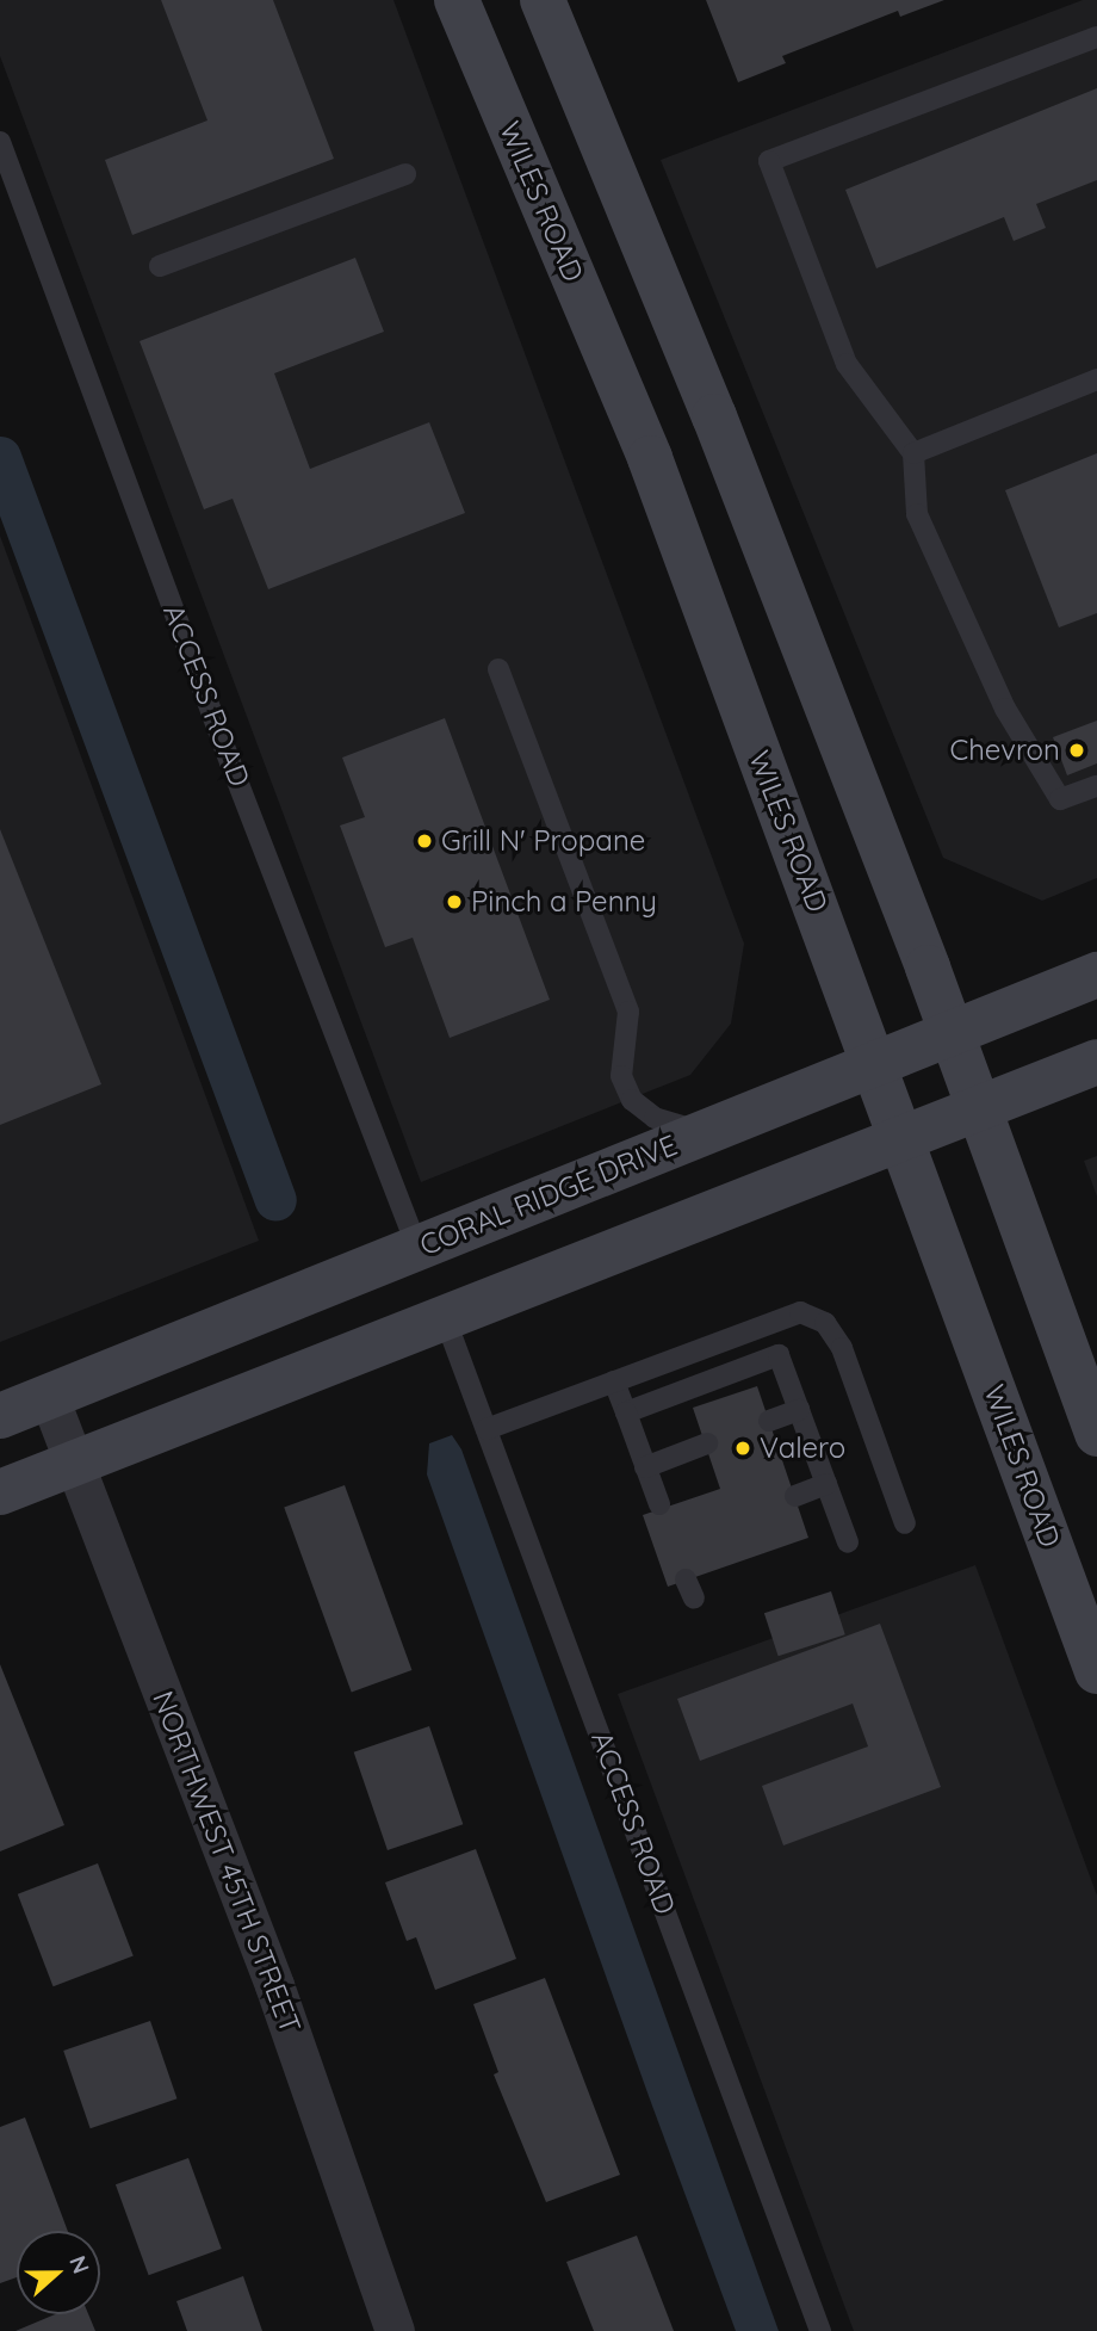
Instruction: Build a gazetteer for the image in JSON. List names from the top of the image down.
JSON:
{
  "streets": {
    "main road": ["WILES ROAD", "CORAL RIDGE DRIVE"],
    "street": ["NORTHWEST 45TH STREET"],
    "lane": ["ACCESS ROAD"]
  },
  "crossings": [
    ["WILES ROAD", "CORAL RIDGE DRIVE"],
    ["ACCESS ROAD", "CORAL RIDGE DRIVE"],
    ["CORAL RIDGE DRIVE", "NORTHWEST 45TH STREET"]
  ],
  "places": [
    "Chevron",
    "Grill N' Propane",
    "Pinch a Penny",
    "Valero"
  ],
  "north": "right"
}
